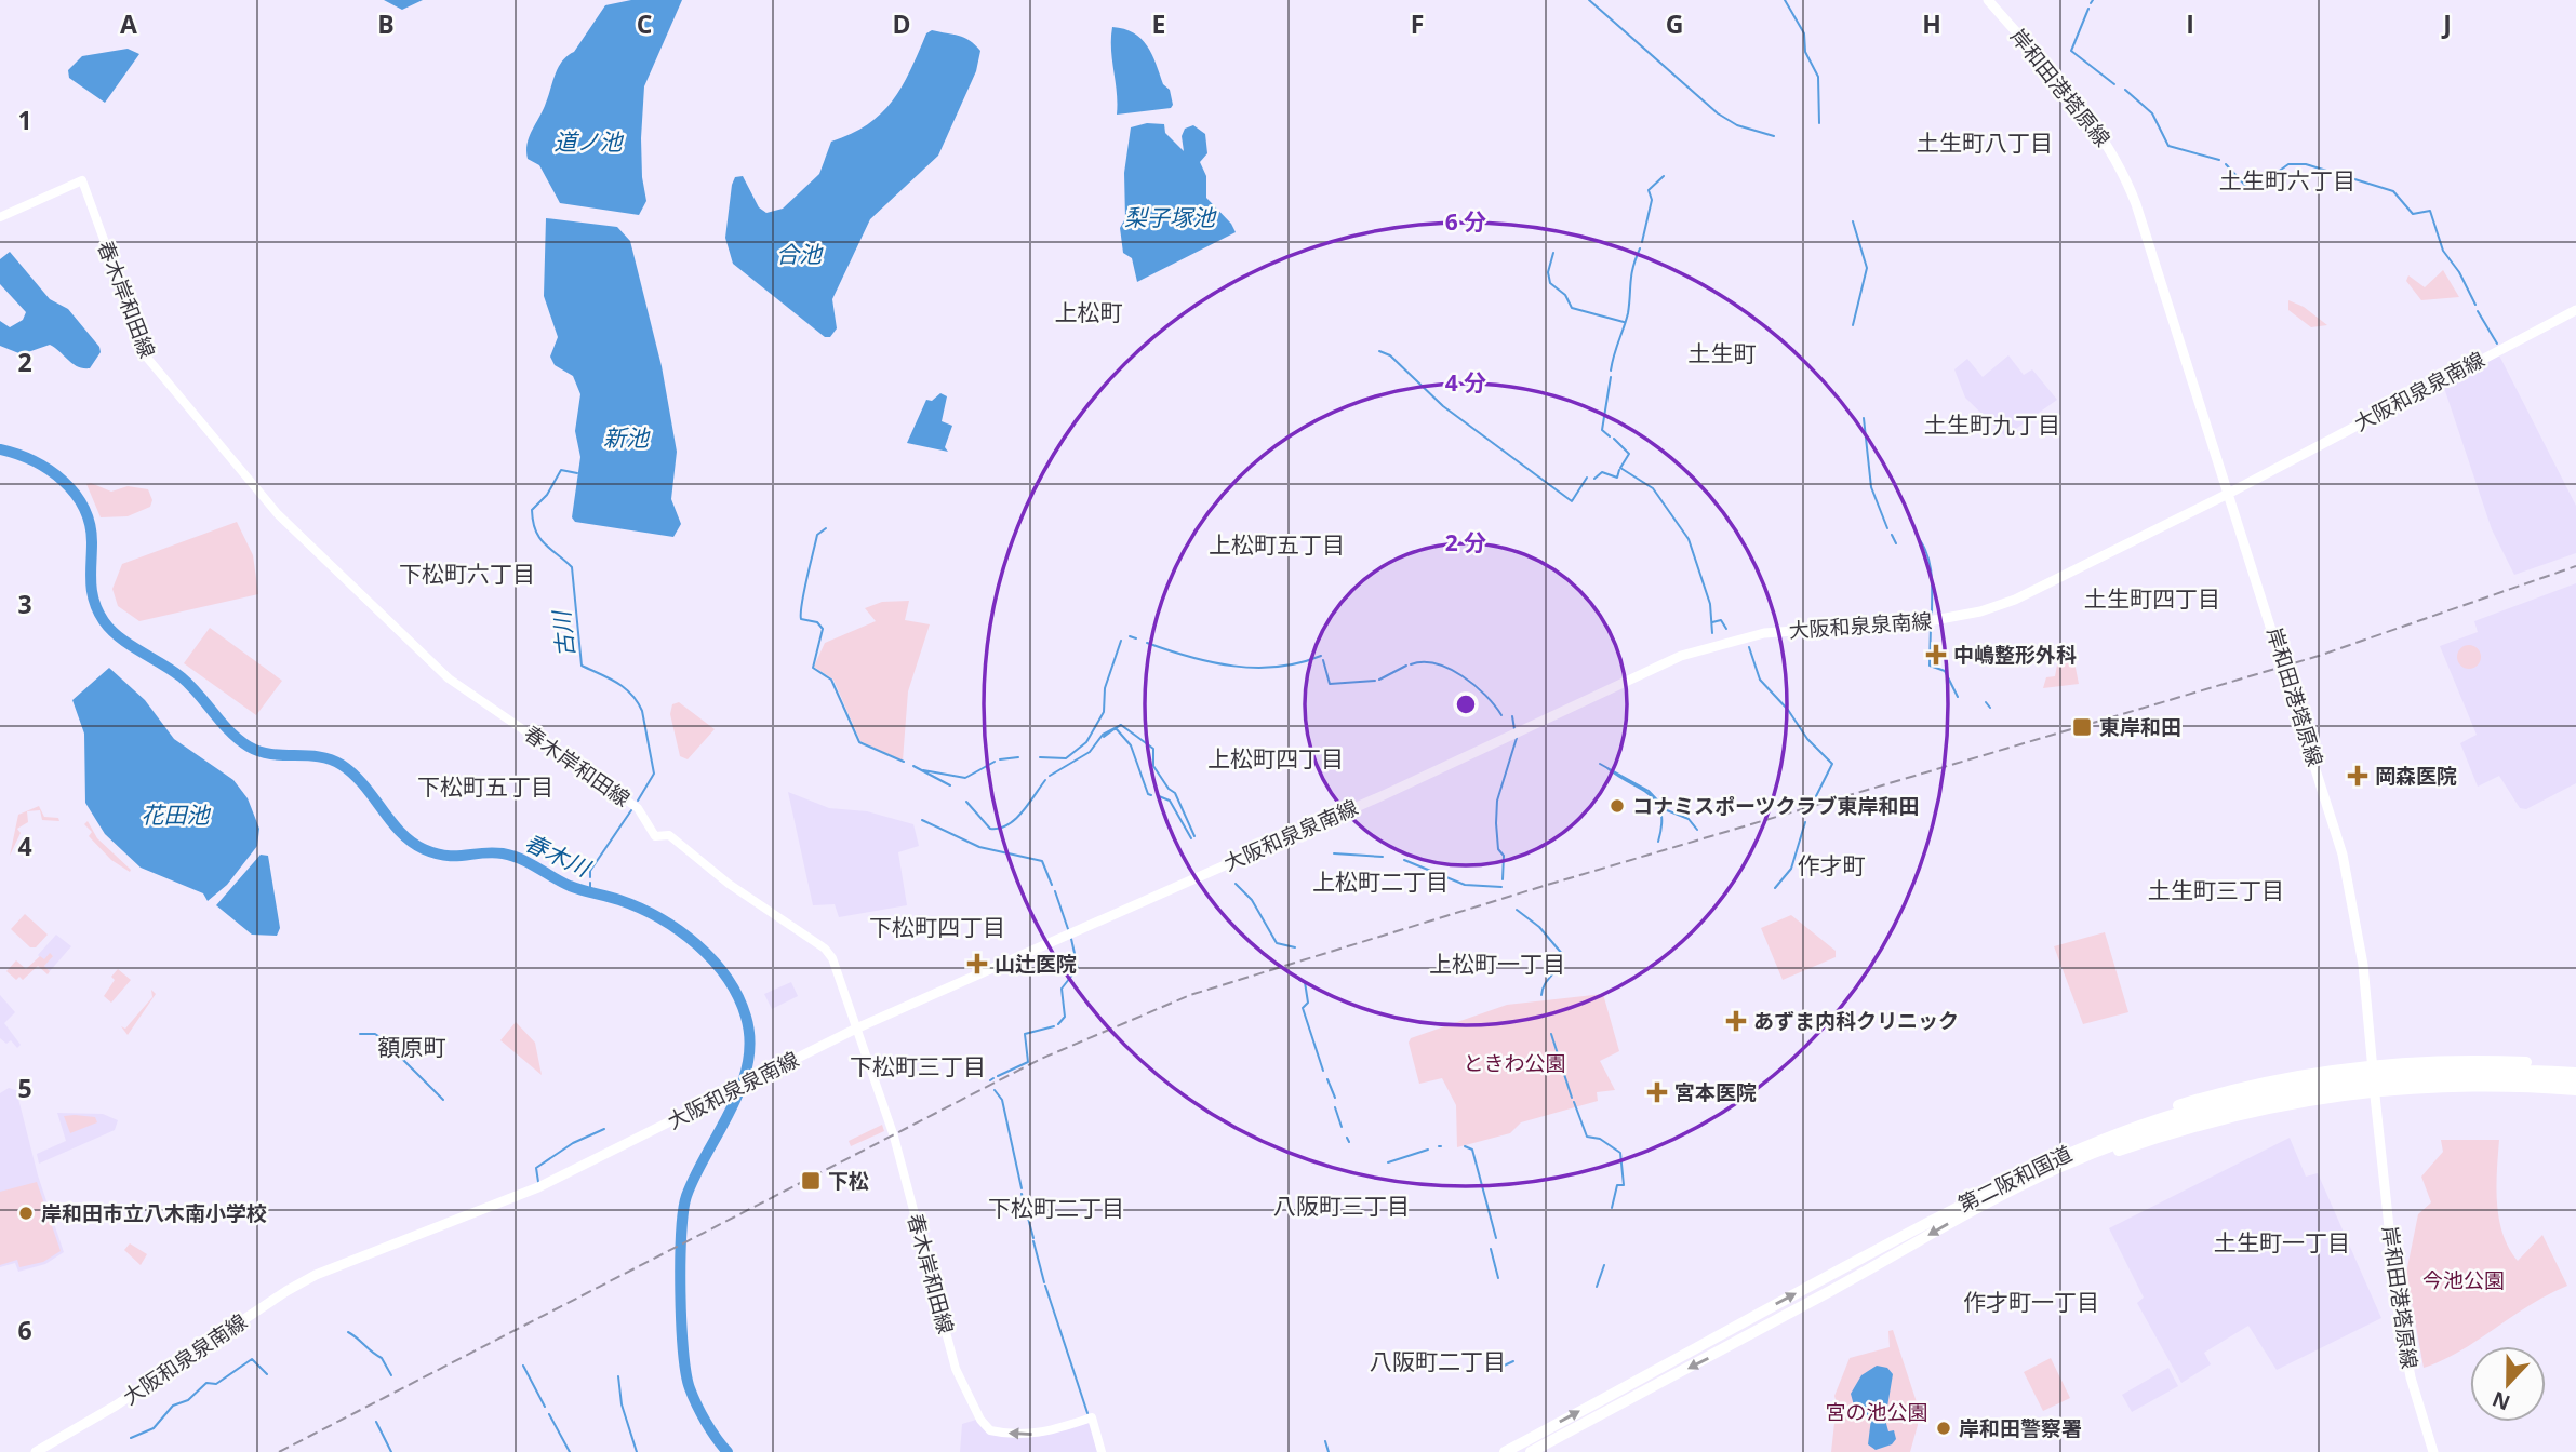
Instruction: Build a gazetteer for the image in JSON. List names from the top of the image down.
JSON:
{
  "streets": {
    "highway": ["第二阪和国道"],
    "main road": ["岸和田港塔原線", "春木岸和田線", "大阪和泉泉南線"]
  },
  "crossings": [
    ["岸和田港塔原線", "大阪和泉泉南線"],
    ["春木岸和田線", "大阪和泉泉南線"]
  ],
  "districts": [
    "土生町八丁目",
    "土生町六丁目",
    "上松町",
    "土生町",
    "土生町九丁目",
    "上松町五丁目",
    "下松町六丁目",
    "土生町四丁目",
    "上松町四丁目",
    "下松町五丁目",
    "作才町",
    "上松町二丁目",
    "土生町三丁目",
    "下松町四丁目",
    "上松町一丁目",
    "額原町",
    "下松町三丁目",
    "八阪町三丁目",
    "下松町二丁目",
    "土生町一丁目",
    "作才町一丁目",
    "八阪町二丁目"
  ],
  "water": [
    "道ノ池",
    "梨子塚池",
    "合池",
    "新池",
    "古川",
    "花田池",
    "春木川"
  ],
  "parks": ["ときわ公園", "今池公園", "宮の池公園"],
  "places": {
    "health": [
      "中嶋整形外科",
      "岡森医院",
      "山辻医院",
      "あずま内科クリニック",
      "宮本医院"
    ],
    "transit": ["東岸和田", "下松"],
    "other": ["コナミスポーツクラブ東岸和田", "岸和田市立八木南小学校", "岸和田警察署"]
  },
  "north": "bottom",
  "grid": {
    "columns": [
      "A",
      "B",
      "C",
      "D",
      "E",
      "F",
      "G",
      "H",
      "I",
      "J"
    ],
    "rows": [
      "1",
      "2",
      "3",
      "4",
      "5",
      "6"
    ]
  },
  "rings": ["6 分", "4 分", "2 分"]
}
